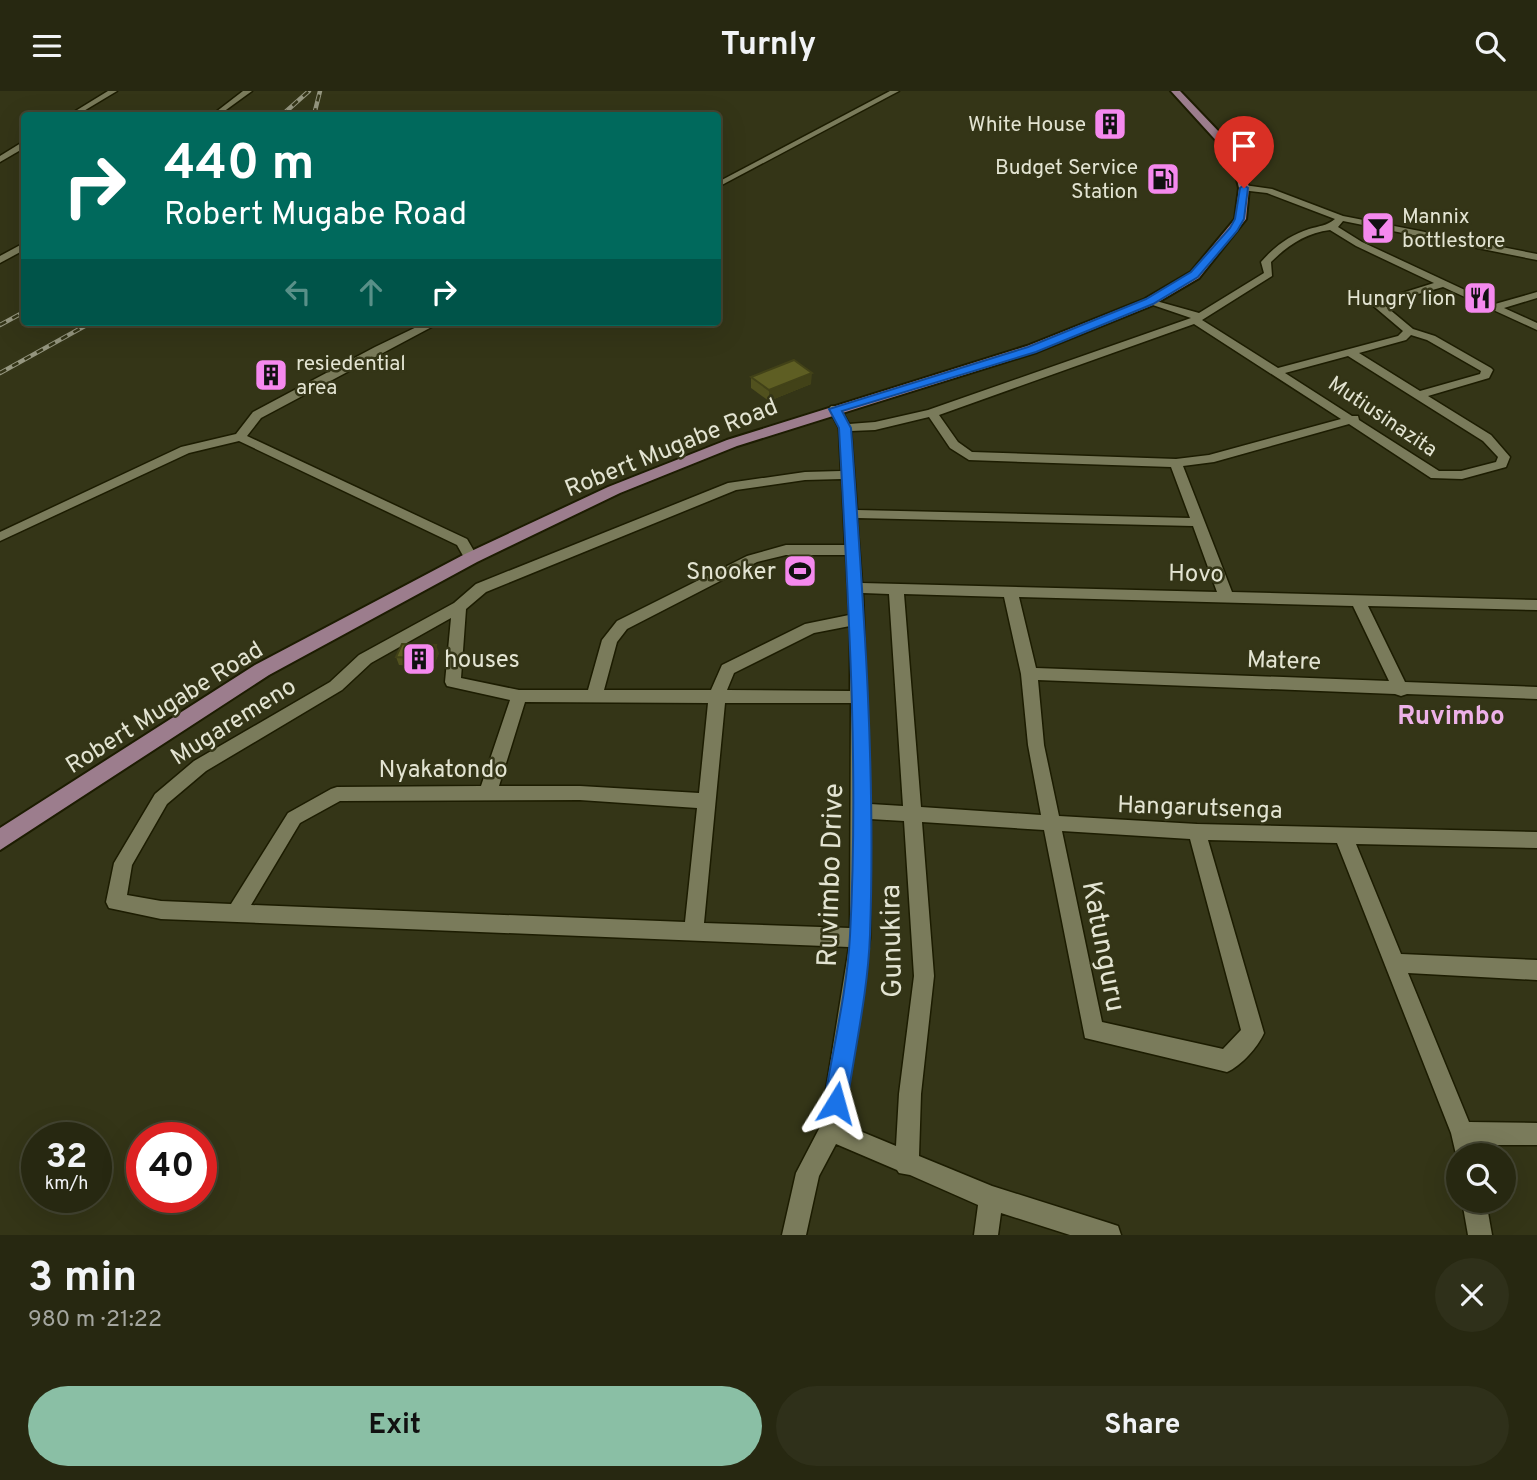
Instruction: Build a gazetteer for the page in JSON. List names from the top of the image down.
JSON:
{
  "streets": {
    "main road": ["Robert Mugabe Road"],
    "street": [
      "Mutiusinazita",
      "Hovo",
      "Matere",
      "Mugaremeno",
      "Nyakatondo",
      "Hangarutsenga",
      "Ruvimbo Drive",
      "Gunukira",
      "Katunguru"
    ]
  },
  "crossings": [
    ["Mutiusinazita", "Robert Mugabe Road"],
    ["Robert Mugabe Road", "Ruvimbo Drive"],
    ["Hovo", "Ruvimbo Drive"],
    ["Hovo", "Gunukira"],
    ["Mugaremeno", "Nyakatondo"],
    ["Mugaremeno", "Ruvimbo Drive"],
    ["Hangarutsenga", "Ruvimbo Drive"],
    ["Hangarutsenga", "Gunukira"],
    ["Hangarutsenga", "Katunguru"]
  ],
  "districts": ["Ruvimbo"],
  "places": {
    "building": ["White House", "resiedential area", "houses"],
    "fuel station": ["Budget Service Station"],
    "bar": ["Mannix bottlestore"],
    "restaurant": ["Hungry lion"],
    "sports": ["Snooker"]
  },
  "page": {
    "header": "Turnly",
    "turn": ["440 m", "Robert Mugabe Road"],
    "speed": "32 km/h",
    "limit": "40",
    "heading": ["3 min", "980 m · 21:22"],
    "buttons": ["Exit", "Share"]
  }
}
